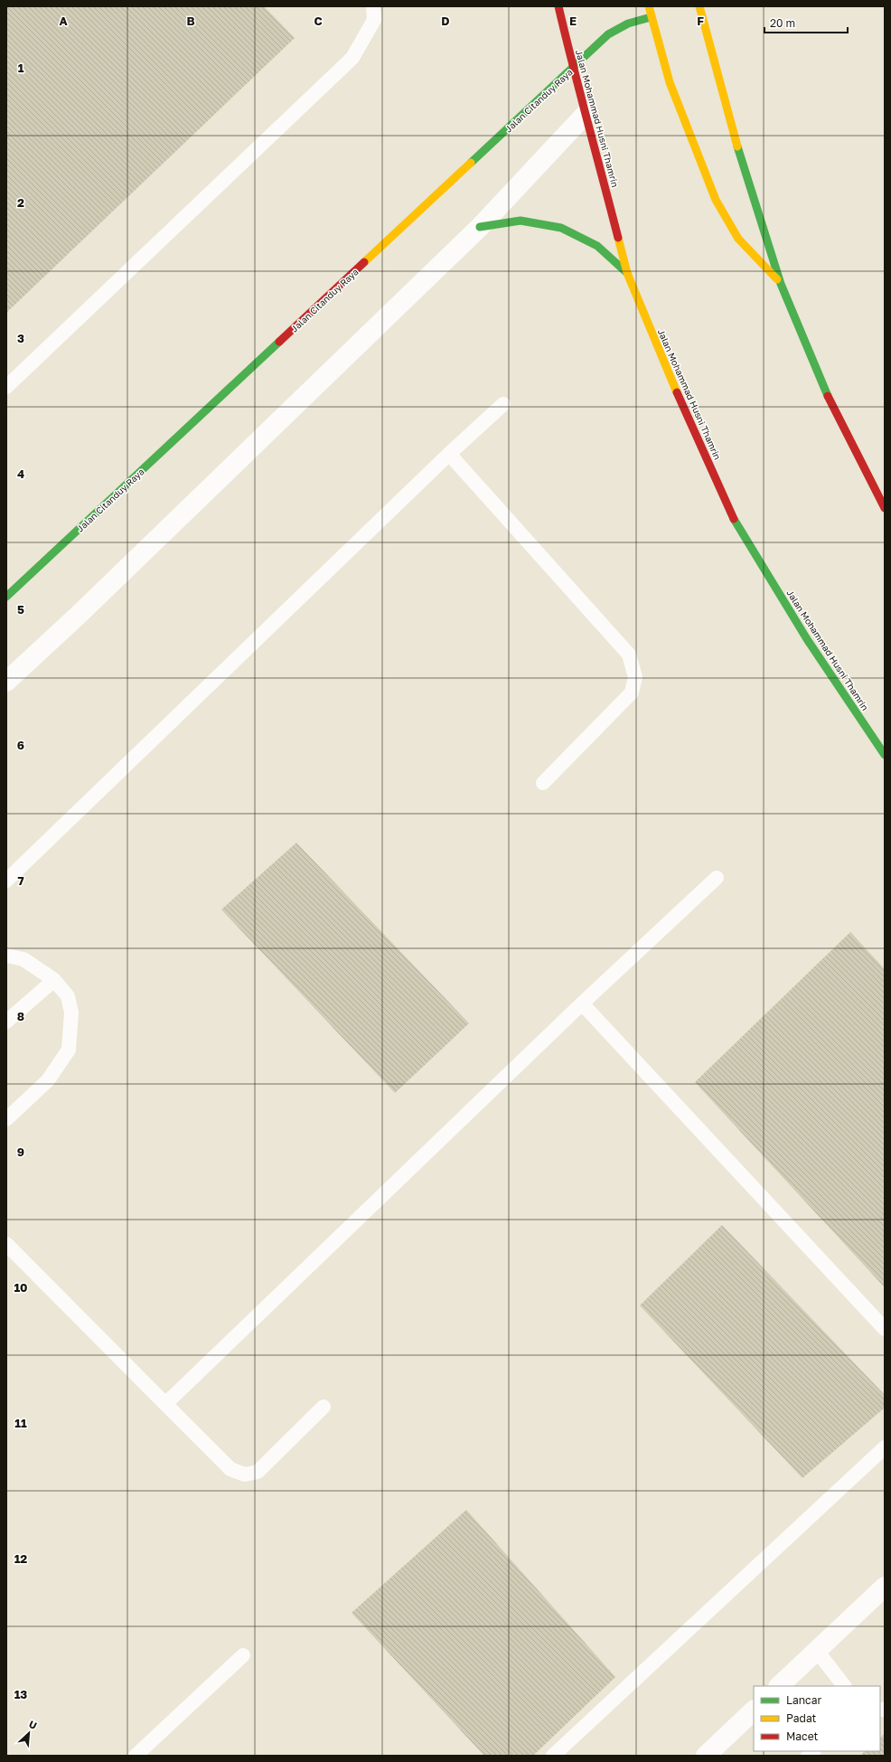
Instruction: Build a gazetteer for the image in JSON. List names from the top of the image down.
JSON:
{
  "streets": {
    "street": ["Jalan Citanduy Raya", "Jalan Mohammad Husni Thamrin"]
  },
  "crossings": [
    ["Jalan Citanduy Raya", "Jalan Mohammad Husni Thamrin"]
  ],
  "legend": ["Lancar", "Padat", "Macet"],
  "scale_bar": "20 m",
  "north": "top right",
  "grid": {
    "columns": [
      "A",
      "B",
      "C",
      "D",
      "E",
      "F"
    ],
    "rows": [
      "1",
      "2",
      "3",
      "4",
      "5",
      "6",
      "7",
      "8",
      "9",
      "10",
      "11",
      "12",
      "13"
    ]
  }
}
